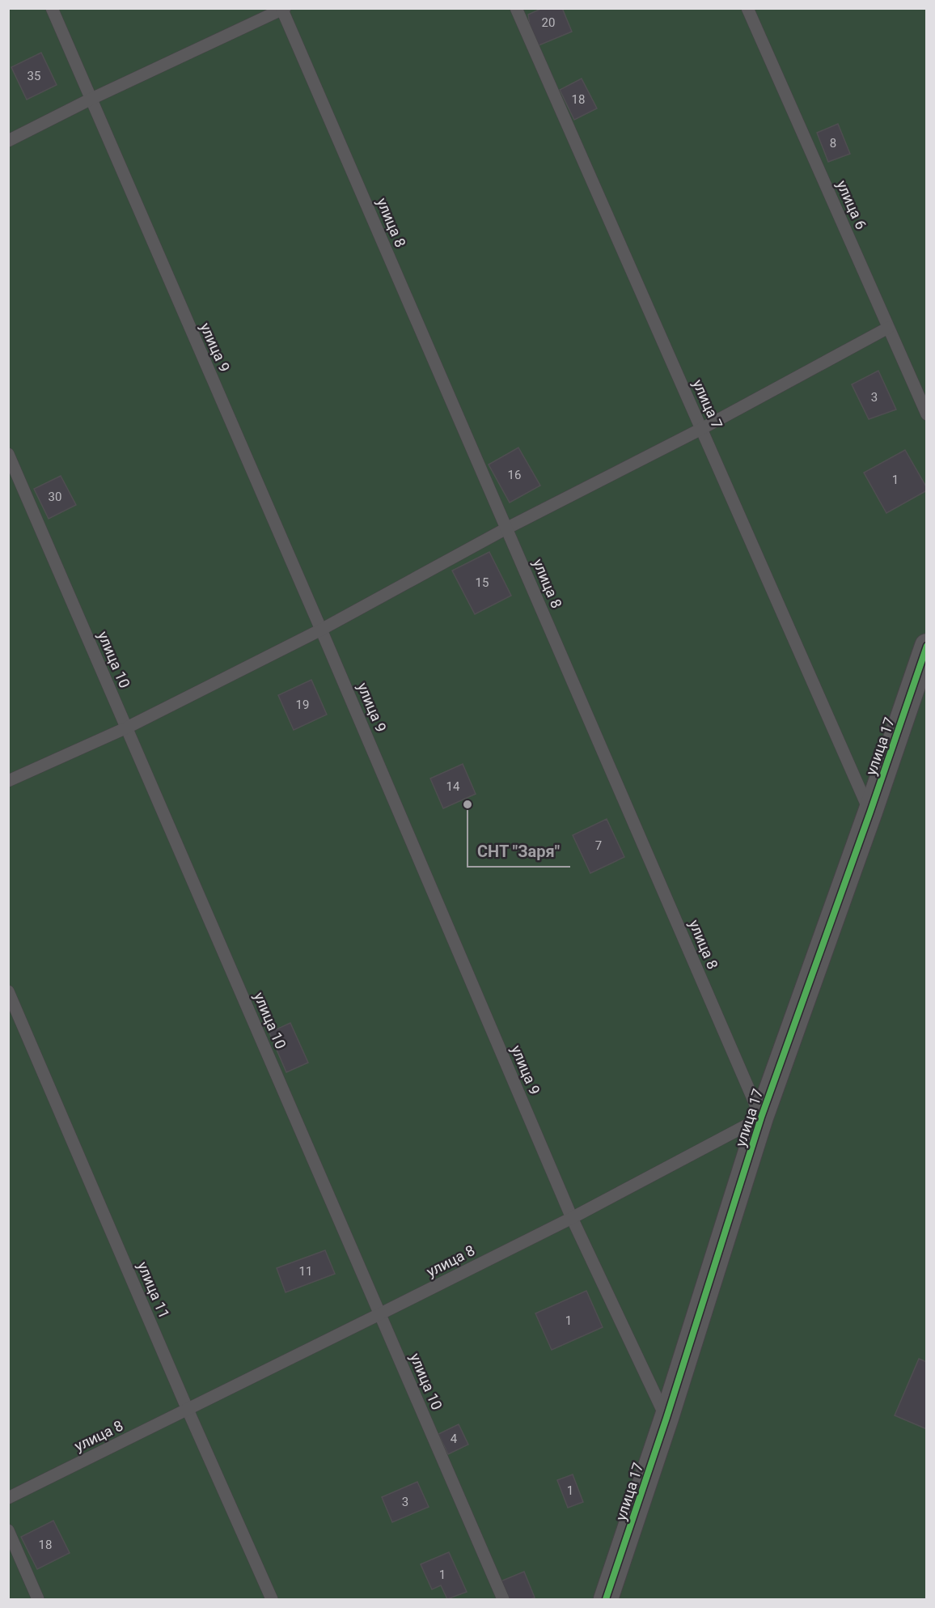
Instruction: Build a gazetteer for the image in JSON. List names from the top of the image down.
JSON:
{
  "streets": {
    "street": ["улица 17"],
    "lane": [
      "улица 6",
      "улица 8",
      "улица 9",
      "улица 7",
      "улица 10",
      "улица 11"
    ]
  },
  "crossings": [
    ["улица 8", "улица 9"],
    ["улица 8", "улица 10"],
    ["улица 8", "улица 17"],
    ["улица 8", "улица 11"],
    ["улица 9", "улица 17"],
    ["улица 7", "улица 17"]
  ],
  "places": ["СНТ \"Заря\""],
  "house_numbers": [
    "20",
    "35",
    "18",
    "8",
    "3",
    "16",
    "1",
    "30",
    "15",
    "19",
    "14",
    "7",
    "11",
    "1",
    "4",
    "1",
    "3",
    "18",
    "1"
  ]
}
